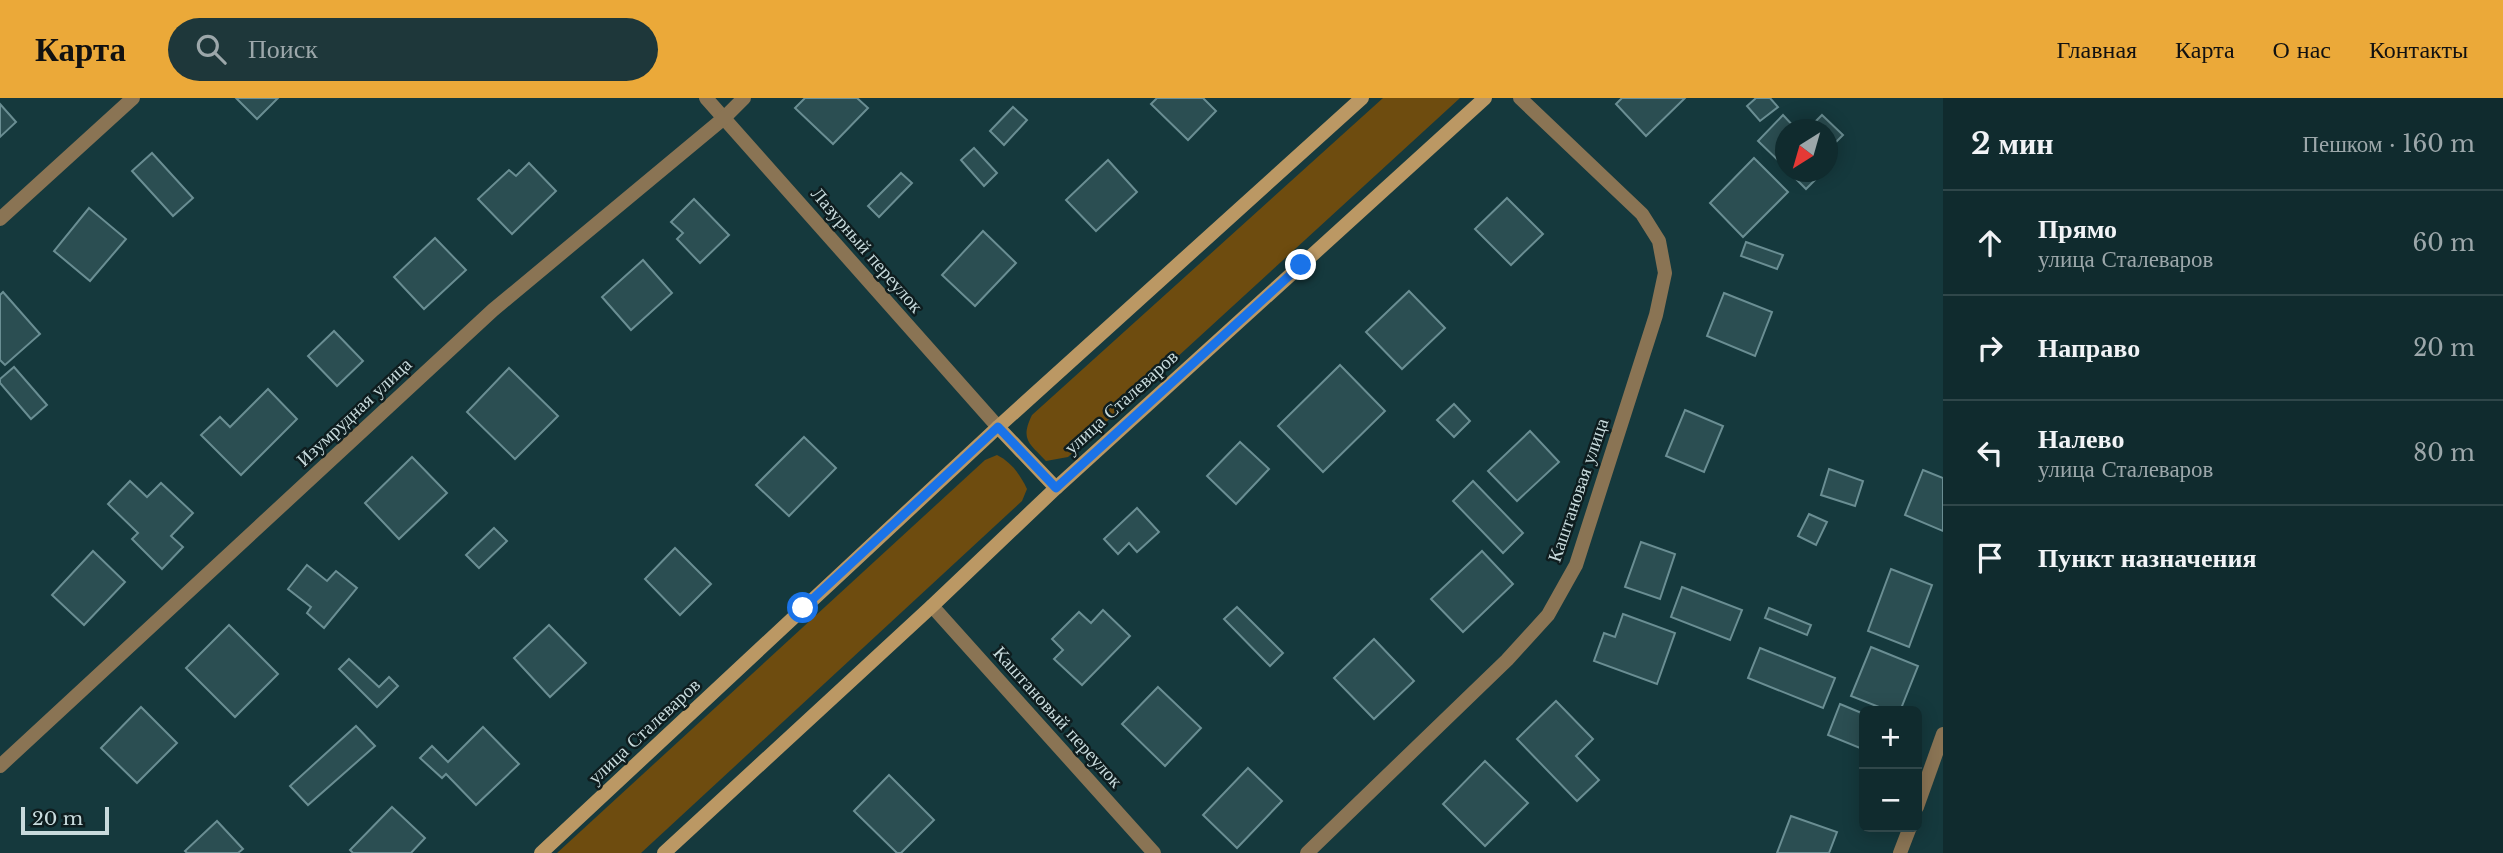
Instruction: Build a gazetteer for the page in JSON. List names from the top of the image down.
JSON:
{
  "streets": {
    "main road": ["улица Сталеваров"],
    "street": [
      "Лазурный переулок",
      "Изумрудная улица",
      "Каштановая улица",
      "Каштановый переулок"
    ]
  },
  "crossings": [
    ["Лазурный переулок", "улица Сталеваров"],
    ["Лазурный переулок", "Изумрудная улица"],
    ["улица Сталеваров", "Каштановый переулок"]
  ],
  "scale_bar": "20 m",
  "north": "bottom left",
  "page": {
    "header": "Карта",
    "search": "Поиск",
    "nav": [
      "Главная",
      "Карта",
      "О нас",
      "Контакты"
    ],
    "heading": ["2 мин", "Пешком · 160 m"],
    "list": [
      ["Прямо", "улица Сталеваров", "60 m"],
      ["Направо", "20 m"],
      ["Налево", "улица Сталеваров", "80 m"],
      "Пункт назначения"
    ],
    "map_buttons": ["+", "−"],
    "scale": "20 m"
  }
}
